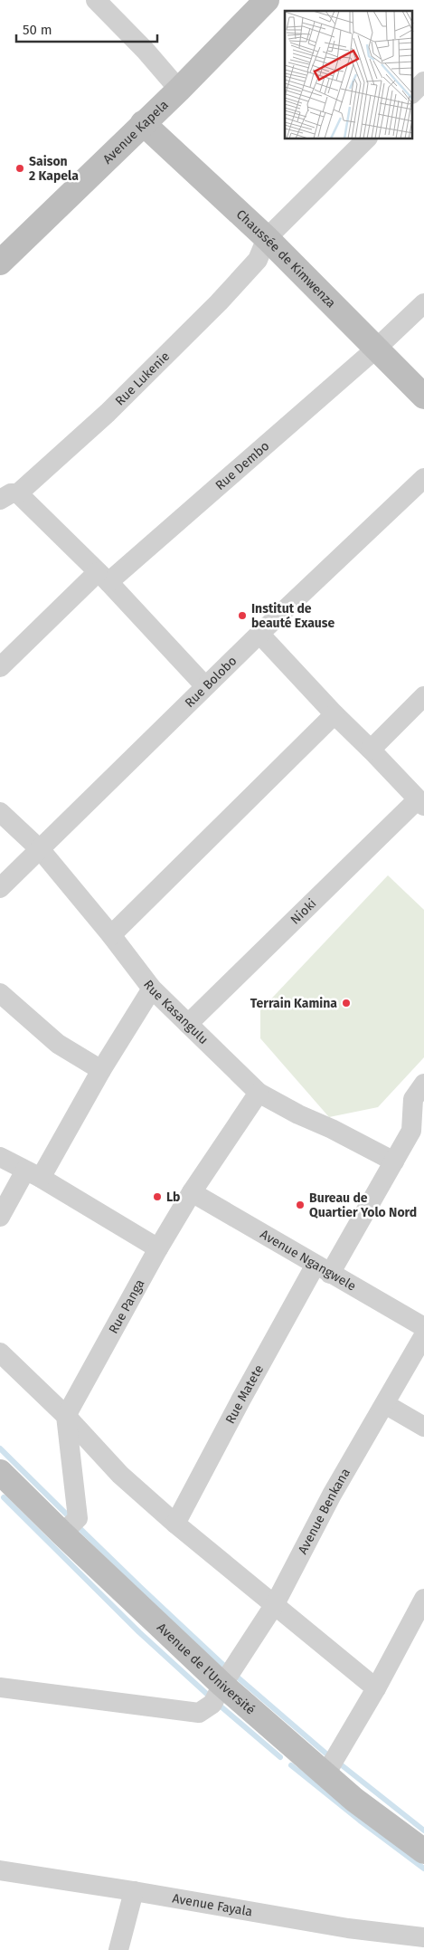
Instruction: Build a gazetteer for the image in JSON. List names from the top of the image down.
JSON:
{
  "streets": {
    "street": [
      "Avenue Kapela",
      "Chaussée de Kimwenza",
      "Rue Lukenie",
      "Rue Dembo",
      "Rue Bolobo",
      "Nioki",
      "Rue Kasangulu",
      "Avenue Ngangwele",
      "Rue Panga",
      "Rue Matete",
      "Avenue Benkana",
      "Avenue de l’Université",
      "Avenue Fayala"
    ]
  },
  "crossings": [
    ["Avenue Kapela", "Chaussée de Kimwenza"],
    ["Chaussée de Kimwenza", "Rue Lukenie"],
    ["Chaussée de Kimwenza", "Rue Dembo"],
    ["Rue Bolobo", "Rue Kasangulu"],
    ["Nioki", "Rue Kasangulu"],
    ["Rue Kasangulu", "Rue Panga"],
    ["Rue Kasangulu", "Rue Matete"],
    ["Avenue Ngangwele", "Rue Panga"],
    ["Avenue Ngangwele", "Rue Matete"],
    ["Avenue Benkana", "Avenue de l’Université"]
  ],
  "places": [
    "Saison 2 Kapela",
    "Institut de beauté Exause",
    "Terrain Kamina",
    "Lb",
    "Bureau de Quartier Yolo Nord"
  ],
  "scale_bar": "50 m"
}
